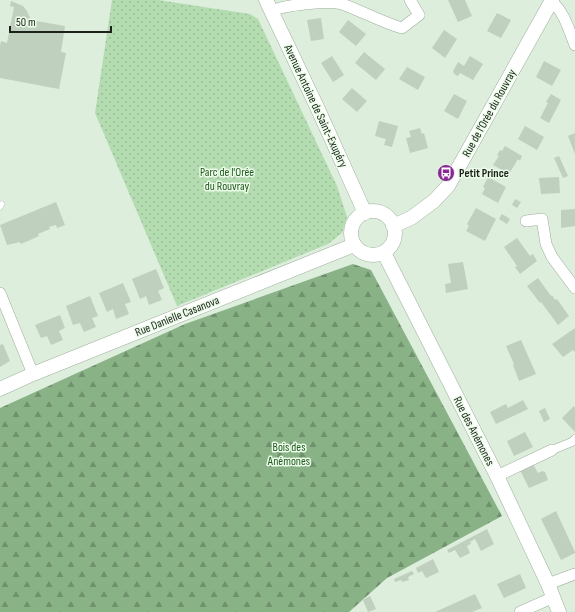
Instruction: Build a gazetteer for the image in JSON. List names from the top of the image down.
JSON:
{
  "streets": {
    "street": [
      "Avenue Antoine de Saint-Exupéry",
      "Rue de l'Orée du Rouvray",
      "Rue Danielle Casanova",
      "Rue des Anémones"
    ]
  },
  "crossings": [
    ["Avenue Antoine de Saint-Exupéry", "Rue de l'Orée du Rouvray"],
    ["Avenue Antoine de Saint-Exupéry", "Rue Danielle Casanova"],
    ["Avenue Antoine de Saint-Exupéry", "Rue des Anémones"],
    ["Rue de l'Orée du Rouvray", "Rue Danielle Casanova"],
    ["Rue de l'Orée du Rouvray", "Rue des Anémones"],
    ["Rue Danielle Casanova", "Rue des Anémones"]
  ],
  "parks": ["Parc de l'Orée du Rouvray", "Bois des Anémones"],
  "places": {
    "bus stop": ["Petit Prince"]
  },
  "scale_bar": "50 m"
}
